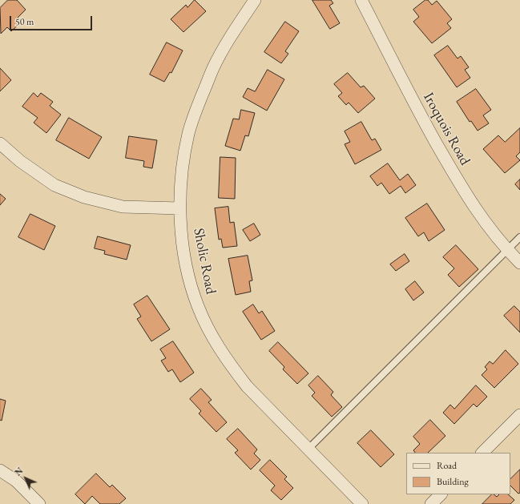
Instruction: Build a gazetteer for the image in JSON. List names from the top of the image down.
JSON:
{
  "streets": {
    "street": ["Iroquois Road", "Sholic Road"]
  },
  "legend": ["Road", "Building"],
  "scale_bar": "50 m",
  "north": "top left"
}
